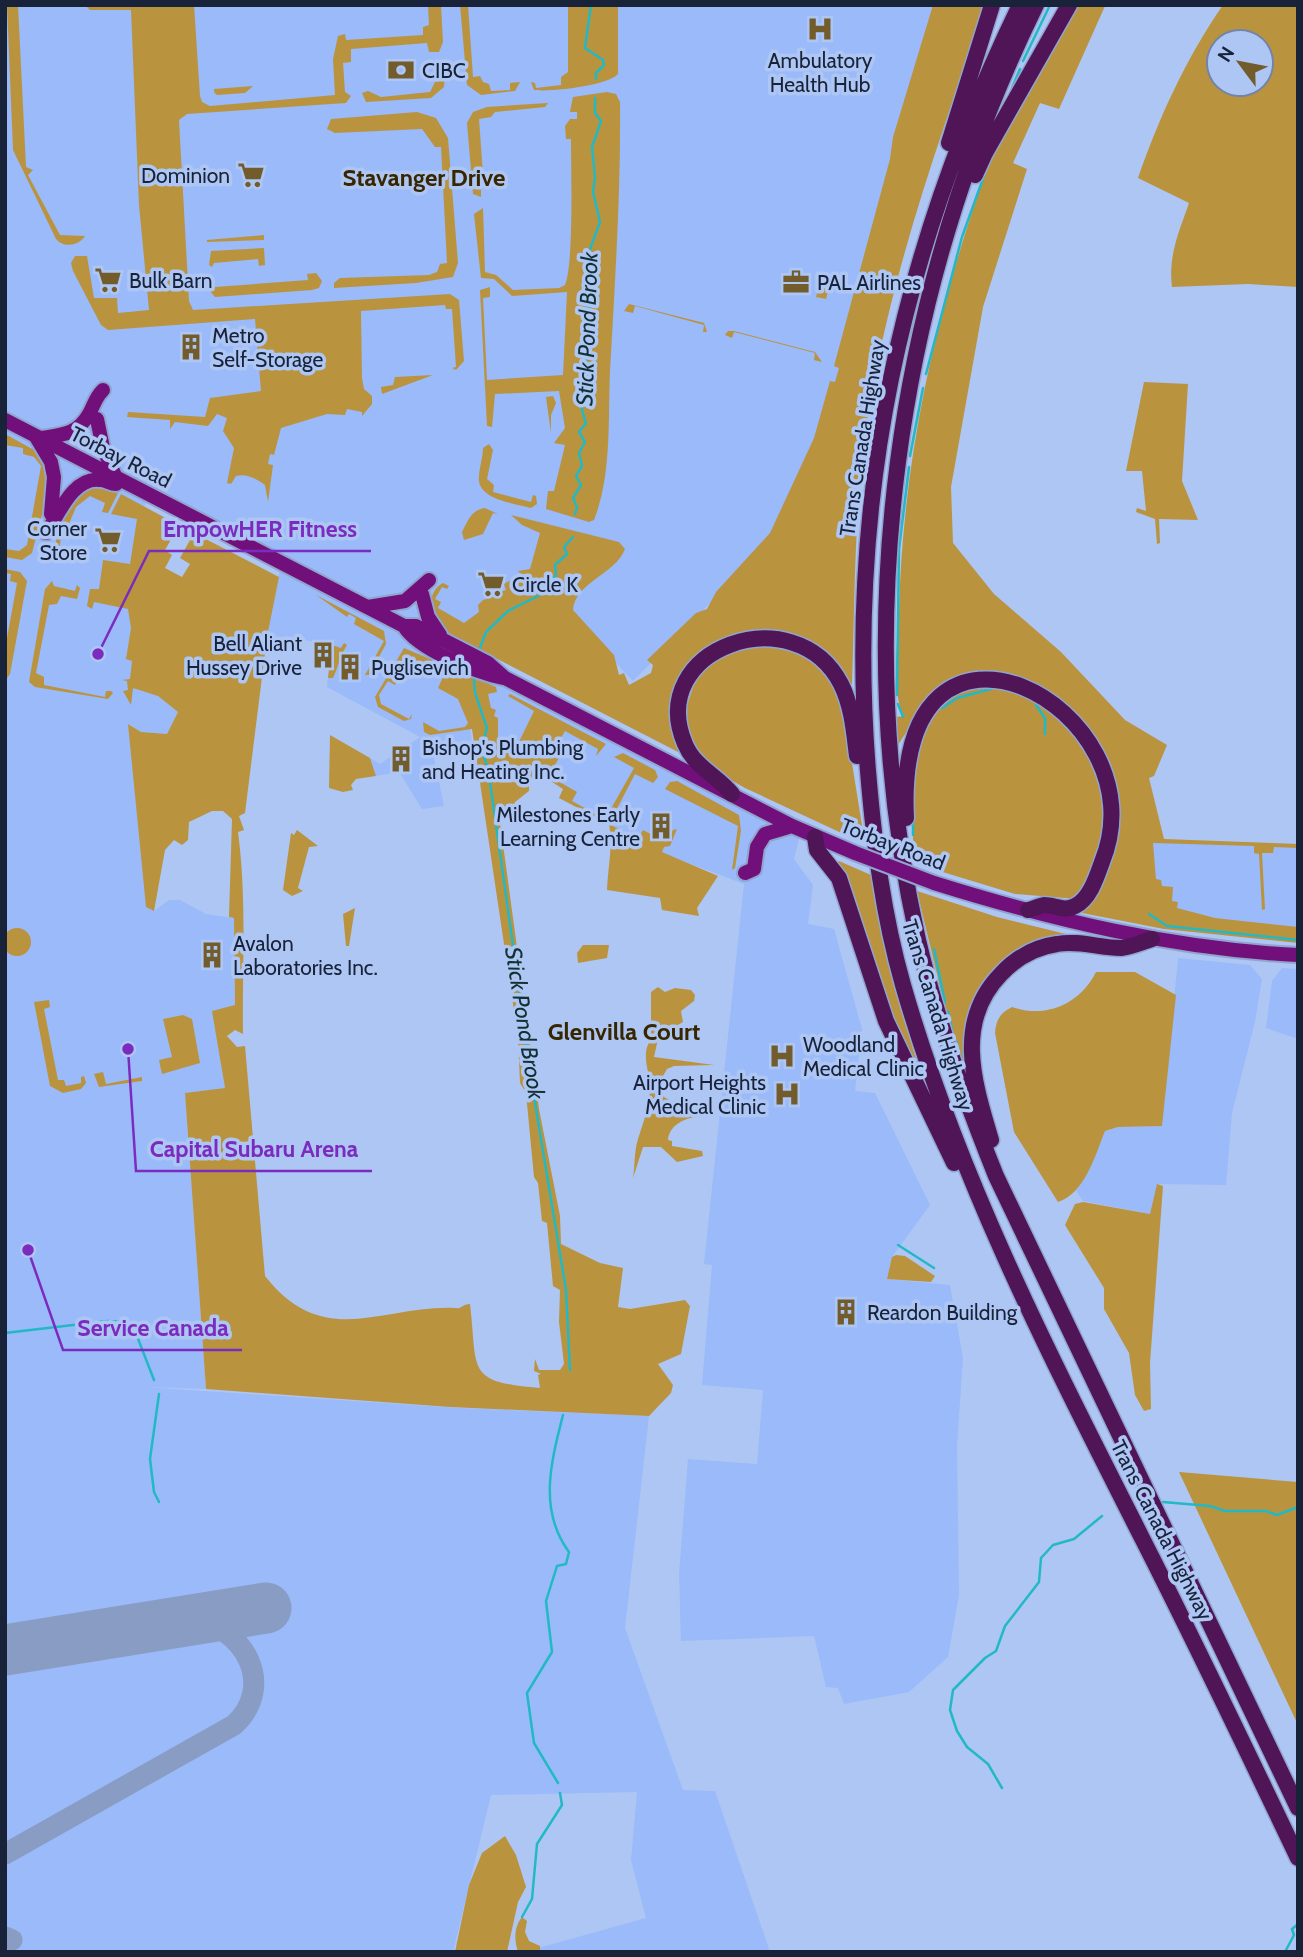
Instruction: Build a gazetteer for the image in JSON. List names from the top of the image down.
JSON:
{
  "streets": {
    "highway": ["Trans Canada Highway"],
    "main road": ["Torbay Road"]
  },
  "districts": ["Stavanger Drive", "Glenvilla Court"],
  "water": ["Stick Pond Brook"],
  "places": {
    "hospital": ["Ambulatory Health Hub", "Woodland Medical Clinic", "Airport Heights Medical Clinic"],
    "bank": ["CIBC"],
    "supermarket": [
      "Dominion",
      "Bulk Barn",
      "Corner Store",
      "Circle K"
    ],
    "office": ["PAL Airlines"],
    "building": [
      "Metro Self-Storage",
      "Bell Aliant Hussey Drive",
      "Puglisevich",
      "Bishop's Plumbing and Heating Inc.",
      "Milestones Early Learning Centre",
      "Avalon Laboratories Inc.",
      "Reardon Building"
    ],
    "other": ["EmpowHER Fitness", "Capital Subaru Arena", "Service Canada"]
  },
  "north": "top left"
}
